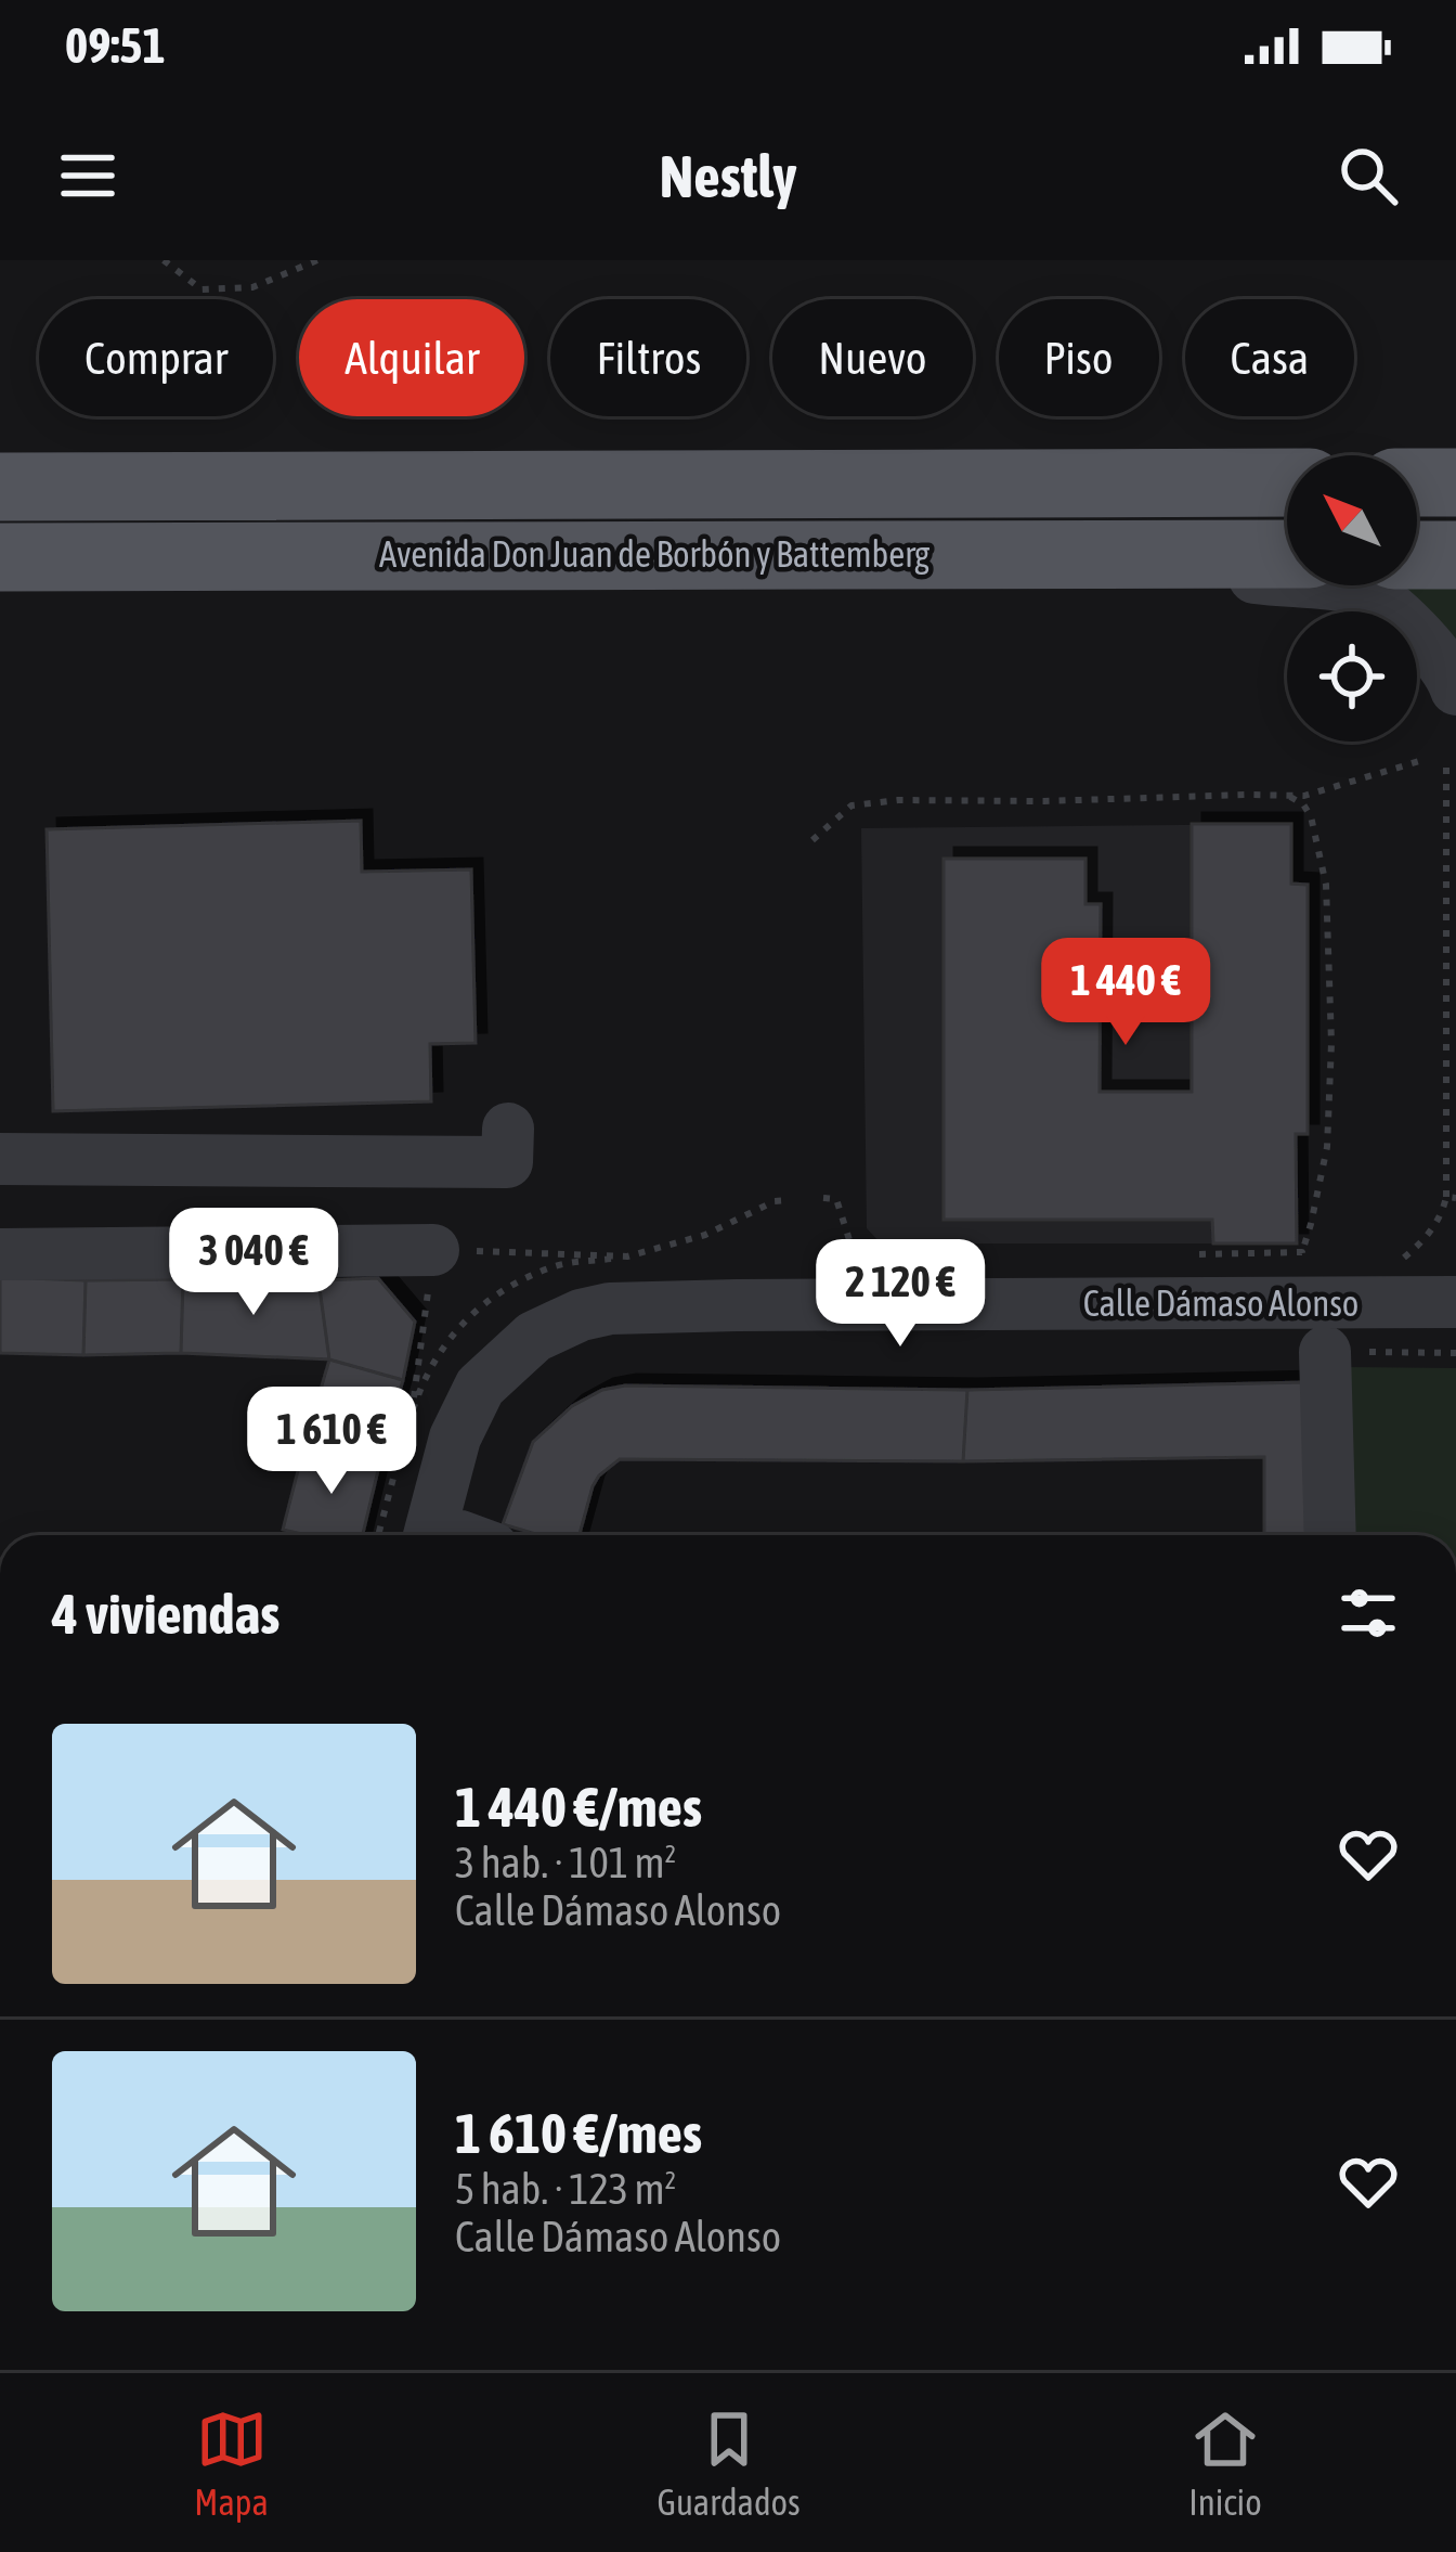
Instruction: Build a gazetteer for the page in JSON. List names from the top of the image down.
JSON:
{
  "streets": {
    "main road": ["Avenida Don Juan de Borbón y Battemberg"],
    "street": ["Calle Dámaso Alonso"]
  },
  "north": "top left",
  "page": {
    "status": "09:51",
    "header": "Nestly",
    "chip": [
      "Comprar",
      "Alquilar",
      "Filtros",
      "Nuevo",
      "Piso",
      "Casa"
    ],
    "price": [
      "1 440 €",
      "3 040 €",
      "2 120 €",
      "1 610 €"
    ],
    "heading": "4 viviendas",
    "list": [
      {
        "name": "1 440 €/mes",
        "note": "3 hab. · 101 m² · Calle Dámaso Alonso"
      },
      {
        "name": "1 610 €/mes",
        "note": "5 hab. · 123 m² · Calle Dámaso Alonso"
      }
    ],
    "tabs": ["Mapa", "Guardados", "Inicio"]
  }
}
